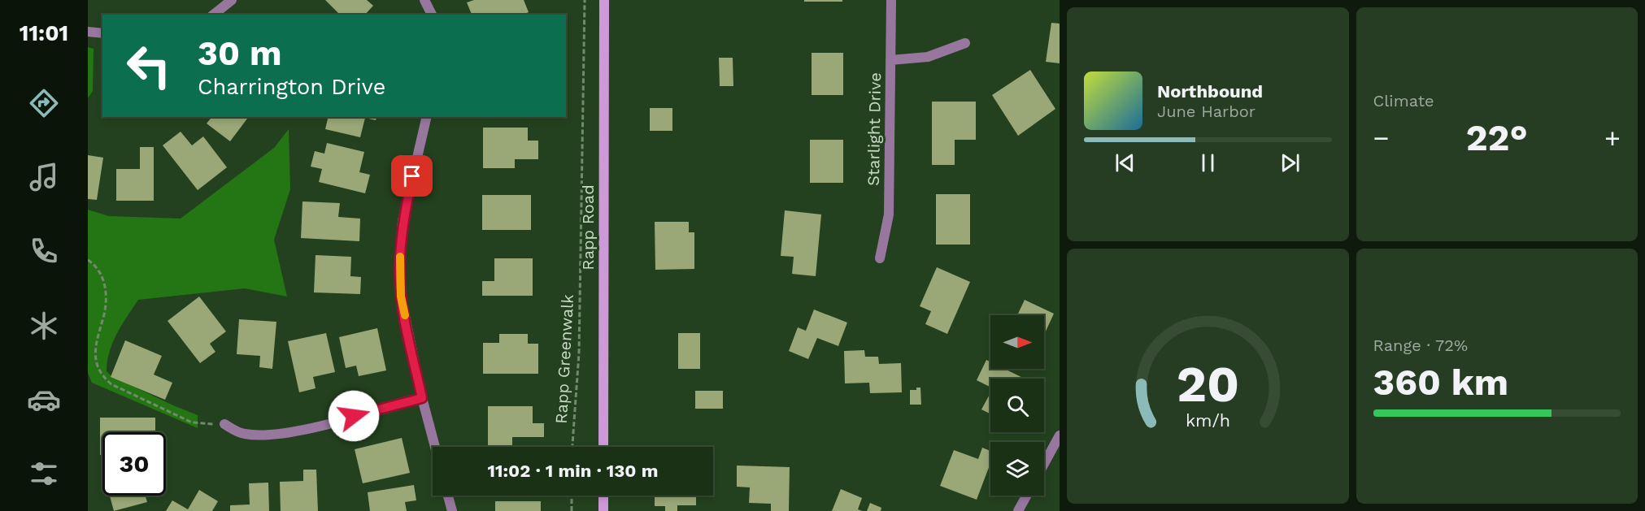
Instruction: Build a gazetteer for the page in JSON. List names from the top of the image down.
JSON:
{
  "streets": {
    "street": ["Starlight Drive", "Rapp Road"],
    "path": ["Rapp Greenwalk"]
  },
  "north": "right",
  "page": {
    "tabs": "11:01",
    "tile": [
      "Climate",
      ["Range · 72%", "360 km"]
    ],
    "turn": ["30 m", "Charrington Drive"],
    "song": ["Northbound", "June Harbor"],
    "heat": ["−", "22°", "+"],
    "limit": "30",
    "trip": "11:02 · 1 min · 130 m",
    "gauge": ["20", "km/h"]
  }
}
